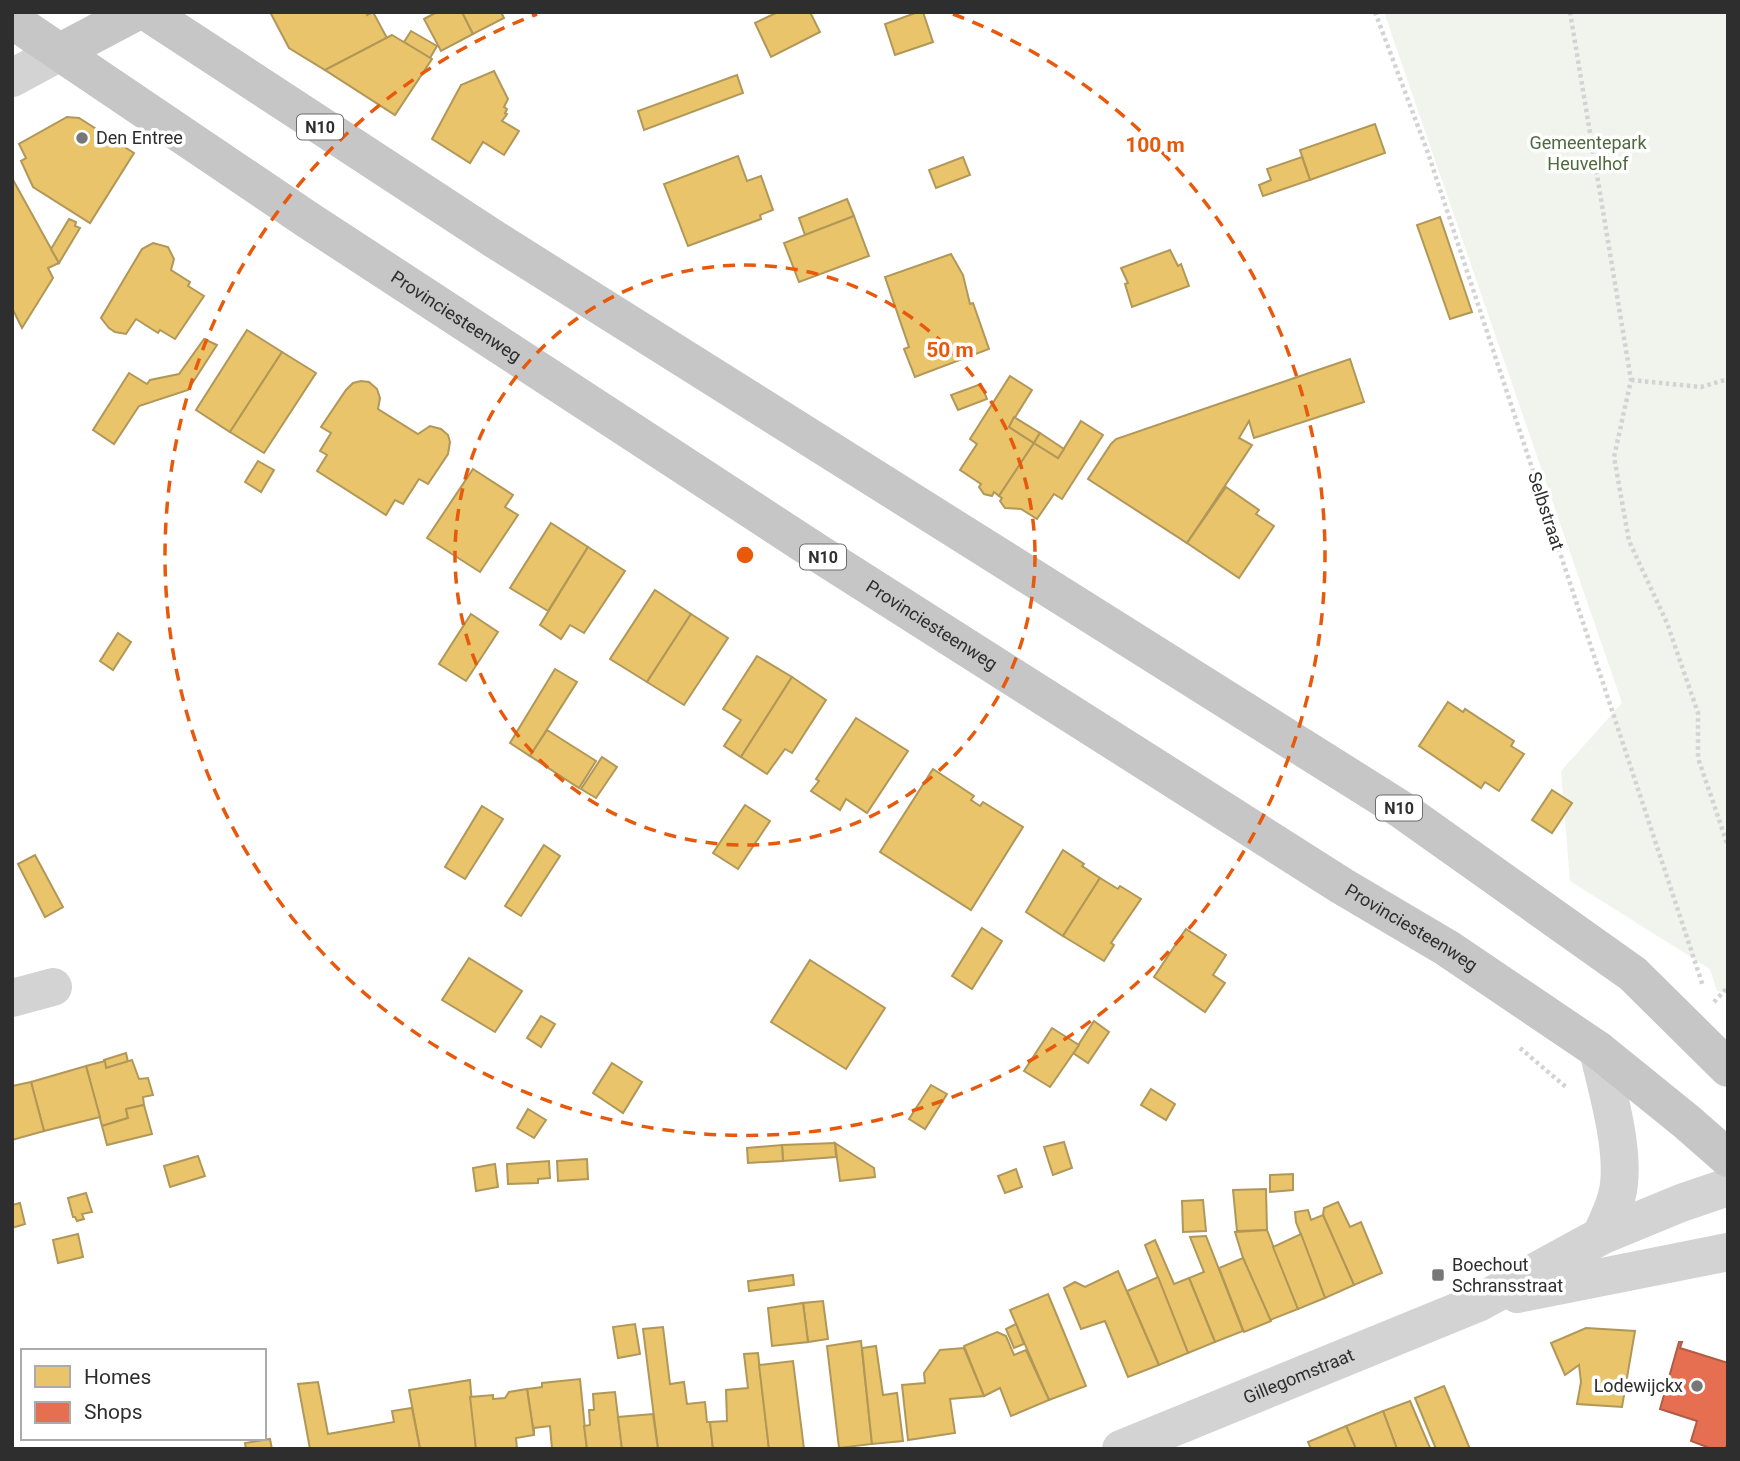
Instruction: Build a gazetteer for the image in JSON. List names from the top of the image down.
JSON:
{
  "streets": {
    "main road": ["N10", "Provinciesteenweg"],
    "street": ["Gillegomstraat"],
    "path": ["Selbstraat"]
  },
  "parks": ["Gemeentepark Heuvelhof"],
  "places": {
    "other": ["Den Entree", "Lodewijckx"],
    "transit": ["Boechout Schransstraat"]
  },
  "legend": ["Homes", "Shops"],
  "rings": ["100 m", "50 m"]
}
